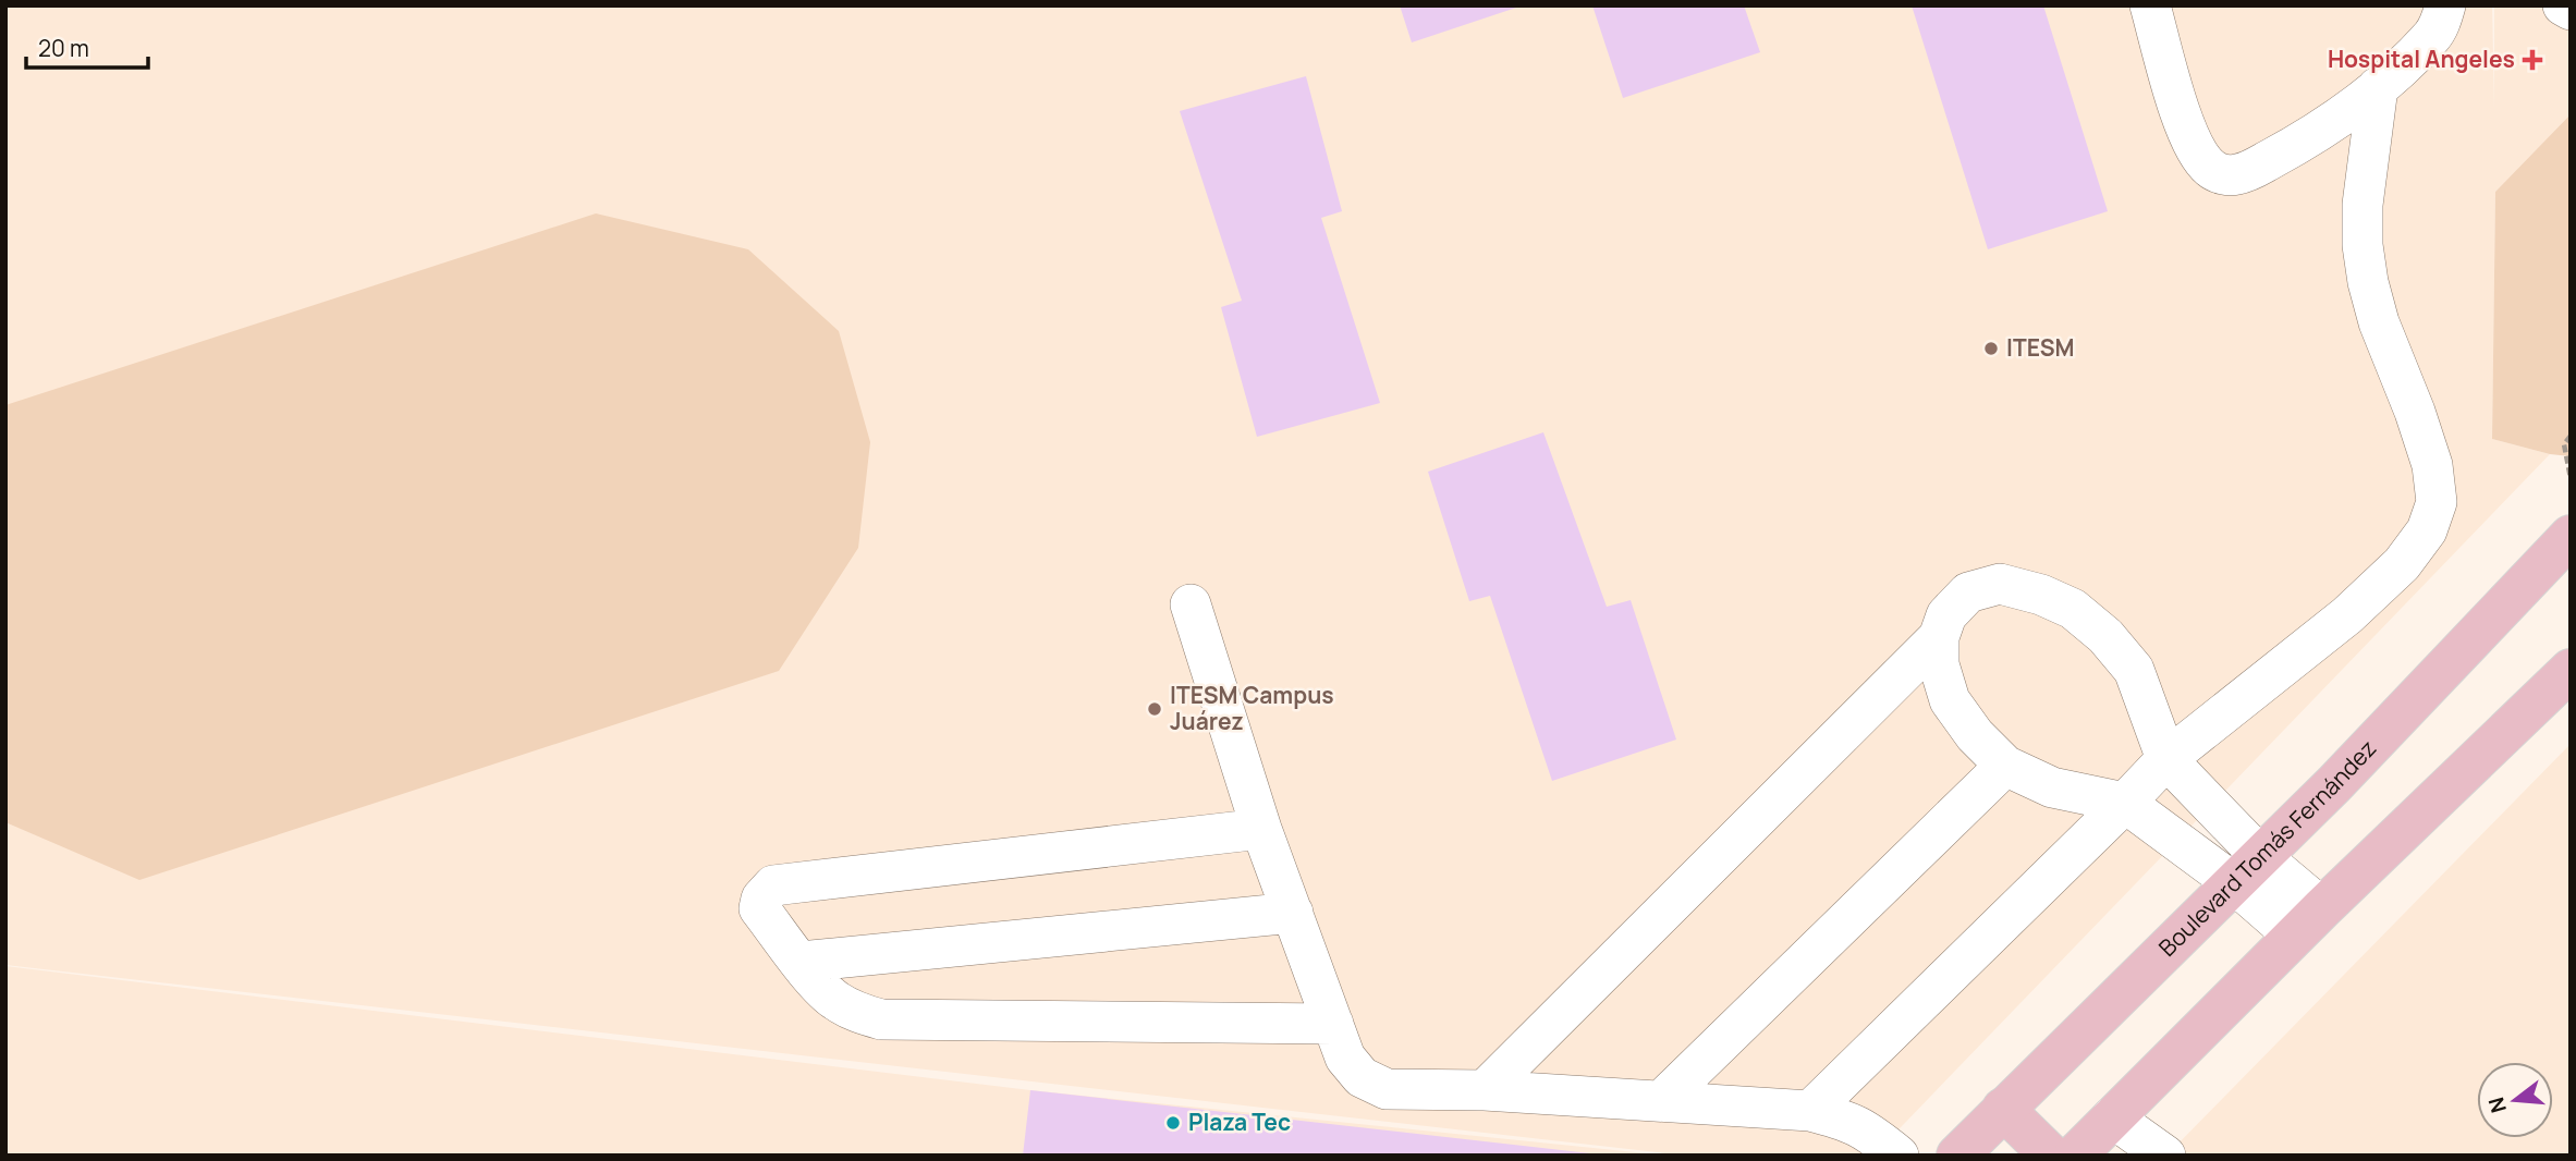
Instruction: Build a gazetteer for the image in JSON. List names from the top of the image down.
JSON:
{
  "streets": {
    "main road": ["Boulevard Tomás Fernández"]
  },
  "places": {
    "health": ["Hospital Angeles"],
    "other": ["ITESM", "ITESM Campus Juárez", "Plaza Tec"]
  },
  "scale_bar": "20 m",
  "north": "left"
}
